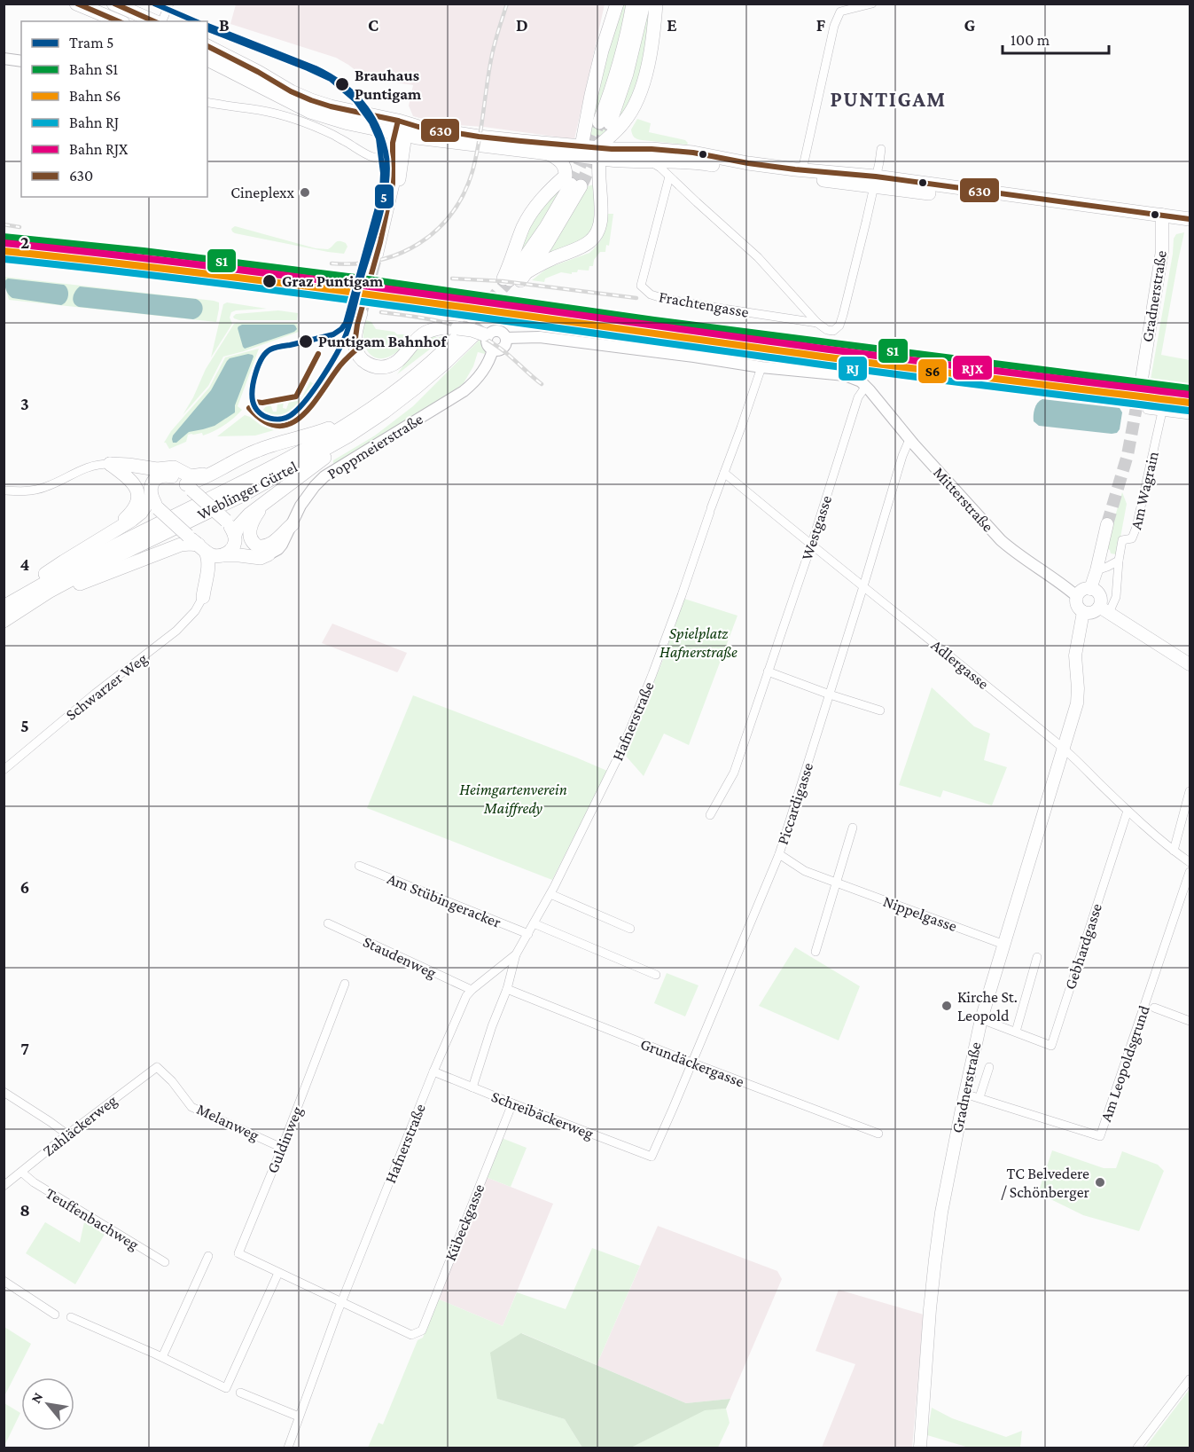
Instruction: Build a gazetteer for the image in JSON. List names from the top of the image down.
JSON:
{
  "streets": {
    "main road": ["Gradnerstraße", "Weblinger Gürtel"],
    "street": [
      "Frachtengasse",
      "Poppmeierstraße",
      "Am Wagrain",
      "Mitterstraße",
      "Westgasse",
      "Adlergasse",
      "Schwarzer Weg",
      "Hafnerstraße",
      "Piccardigasse",
      "Am Stübingeracker",
      "Nippelgasse",
      "Gebhardgasse",
      "Staudenweg",
      "Grundäckergasse",
      "Am Leopoldsgrund",
      "Schreibäckerweg",
      "Melanweg",
      "Zahläckerweg",
      "Guldinweg",
      "Teuffenbachweg",
      "Kübeckgasse"
    ]
  },
  "crossings": [
    ["Gradnerstraße", "Am Wagrain"],
    ["Gradnerstraße", "Mitterstraße"],
    ["Gradnerstraße", "Adlergasse"],
    ["Gradnerstraße", "Nippelgasse"],
    ["Gradnerstraße", "Gebhardgasse"],
    ["Gradnerstraße", "Am Leopoldsgrund"],
    ["Am Wagrain", "Mitterstraße"],
    ["Mitterstraße", "Westgasse"],
    ["Mitterstraße", "Piccardigasse"],
    ["Westgasse", "Adlergasse"],
    ["Adlergasse", "Hafnerstraße"],
    ["Adlergasse", "Piccardigasse"],
    ["Adlergasse", "Gebhardgasse"],
    ["Hafnerstraße", "Am Stübingeracker"],
    ["Hafnerstraße", "Staudenweg"],
    ["Hafnerstraße", "Schreibäckerweg"],
    ["Hafnerstraße", "Guldinweg"],
    ["Piccardigasse", "Nippelgasse"],
    ["Piccardigasse", "Grundäckergasse"],
    ["Piccardigasse", "Schreibäckerweg"],
    ["Schreibäckerweg", "Kübeckgasse"],
    ["Melanweg", "Zahläckerweg"],
    ["Melanweg", "Guldinweg"],
    ["Zahläckerweg", "Teuffenbachweg"],
    ["Guldinweg", "Kübeckgasse"]
  ],
  "districts": ["PUNTIGAM"],
  "parks": ["Spielplatz Hafnerstraße", "Heimgartenverein Maiffredy"],
  "places": [
    "Brauhaus Puntigam",
    "Cineplexx",
    "Graz Puntigam",
    "Puntigam Bahnhof",
    "Kirche St. Leopold",
    "TC Belvedere / Schönberger"
  ],
  "lines": [
    "tram line 5",
    "transit line 630",
    "rail line S1",
    "rail line RJX",
    "rail line S6",
    "rail line RJ"
  ],
  "legend": [
    "Tram 5",
    "Bahn S1",
    "Bahn S6",
    "Bahn RJ",
    "Bahn RJX",
    "630"
  ],
  "scale_bar": "100 m",
  "north": "top left",
  "grid": {
    "columns": [
      "B",
      "C",
      "D",
      "E",
      "F",
      "G"
    ],
    "rows": [
      "2",
      "3",
      "4",
      "5",
      "6",
      "7",
      "8"
    ]
  }
}
